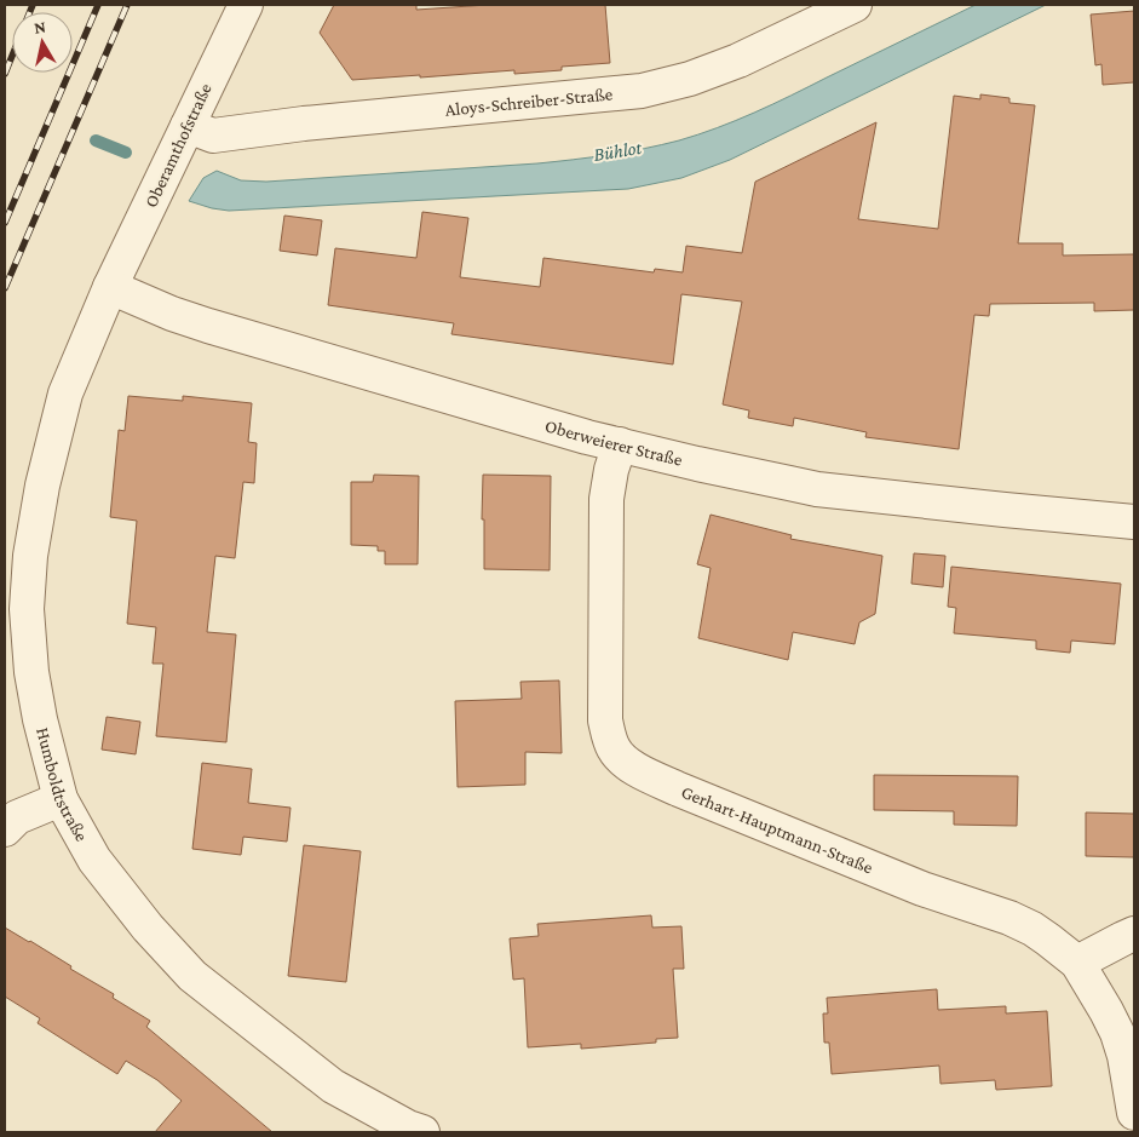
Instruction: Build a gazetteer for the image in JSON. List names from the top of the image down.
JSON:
{
  "streets": {
    "street": [
      "Aloys-Schreiber-Straße",
      "Oberamthofstraße",
      "Oberweierer Straße",
      "Humboldtstraße",
      "Gerhart-Hauptmann-Straße"
    ]
  },
  "crossings": [
    ["Aloys-Schreiber-Straße", "Oberamthofstraße"],
    ["Oberamthofstraße", "Oberweierer Straße"],
    ["Oberamthofstraße", "Humboldtstraße"],
    ["Oberweierer Straße", "Humboldtstraße"],
    ["Oberweierer Straße", "Gerhart-Hauptmann-Straße"]
  ],
  "water": ["Bühlot"],
  "north": "top"
}
